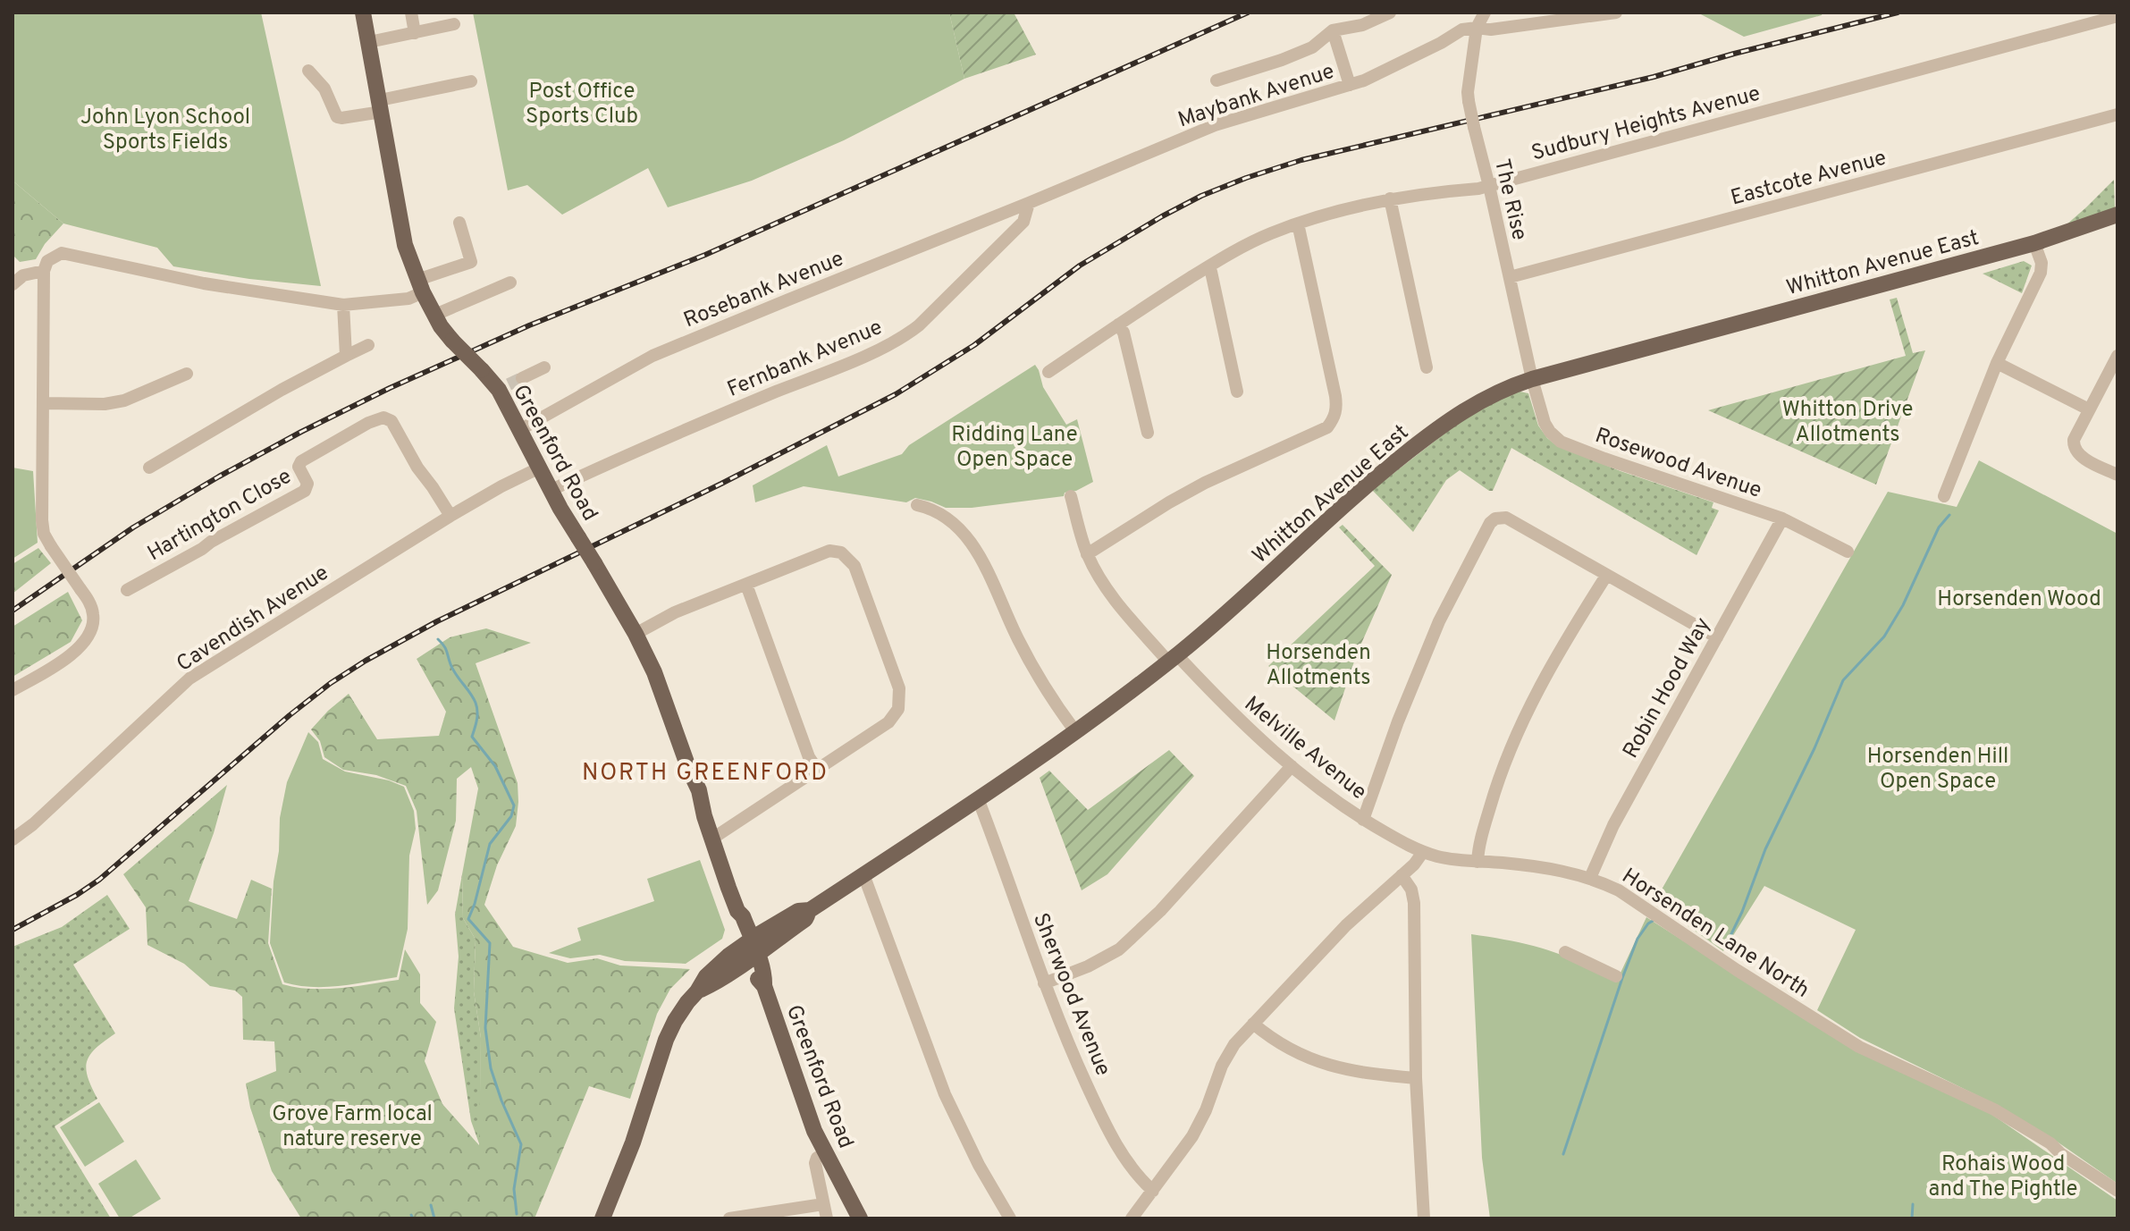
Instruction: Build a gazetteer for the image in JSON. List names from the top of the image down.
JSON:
{
  "streets": {
    "main road": ["Whitton Avenue East", "Greenford Road"],
    "street": [
      "Maybank Avenue",
      "Sudbury Heights Avenue",
      "Eastcote Avenue",
      "The Rise",
      "Rosebank Avenue",
      "Fernbank Avenue",
      "Rosewood Avenue",
      "Hartington Close",
      "Cavendish Avenue",
      "Robin Hood Way",
      "Melville Avenue",
      "Horsenden Lane North",
      "Sherwood Avenue"
    ]
  },
  "crossings": [
    ["Maybank Avenue", "The Rise"],
    ["Maybank Avenue", "Rosebank Avenue"],
    ["Maybank Avenue", "Fernbank Avenue"],
    ["Sudbury Heights Avenue", "The Rise"],
    ["Eastcote Avenue", "The Rise"],
    ["The Rise", "Whitton Avenue East"],
    ["The Rise", "Rosewood Avenue"],
    ["Whitton Avenue East", "Greenford Road"],
    ["Whitton Avenue East", "Rosewood Avenue"],
    ["Whitton Avenue East", "Melville Avenue"],
    ["Whitton Avenue East", "Sherwood Avenue"],
    ["Rosebank Avenue", "Fernbank Avenue"],
    ["Rosebank Avenue", "Greenford Road"],
    ["Fernbank Avenue", "Greenford Road"],
    ["Greenford Road", "Cavendish Avenue"],
    ["Rosewood Avenue", "Robin Hood Way"],
    ["Hartington Close", "Cavendish Avenue"],
    ["Robin Hood Way", "Horsenden Lane North"],
    ["Melville Avenue", "Horsenden Lane North"]
  ],
  "districts": ["NORTH GREENFORD"],
  "parks": [
    "Post Office Sports Club",
    "John Lyon School Sports Fields",
    "Whitton Drive Allotments",
    "Ridding Lane Open Space",
    "Horsenden Wood",
    "Horsenden Allotments",
    "Horsenden Hill Open Space",
    "Grove Farm local nature reserve",
    "Rohais Wood and The Pightle"
  ]
}
